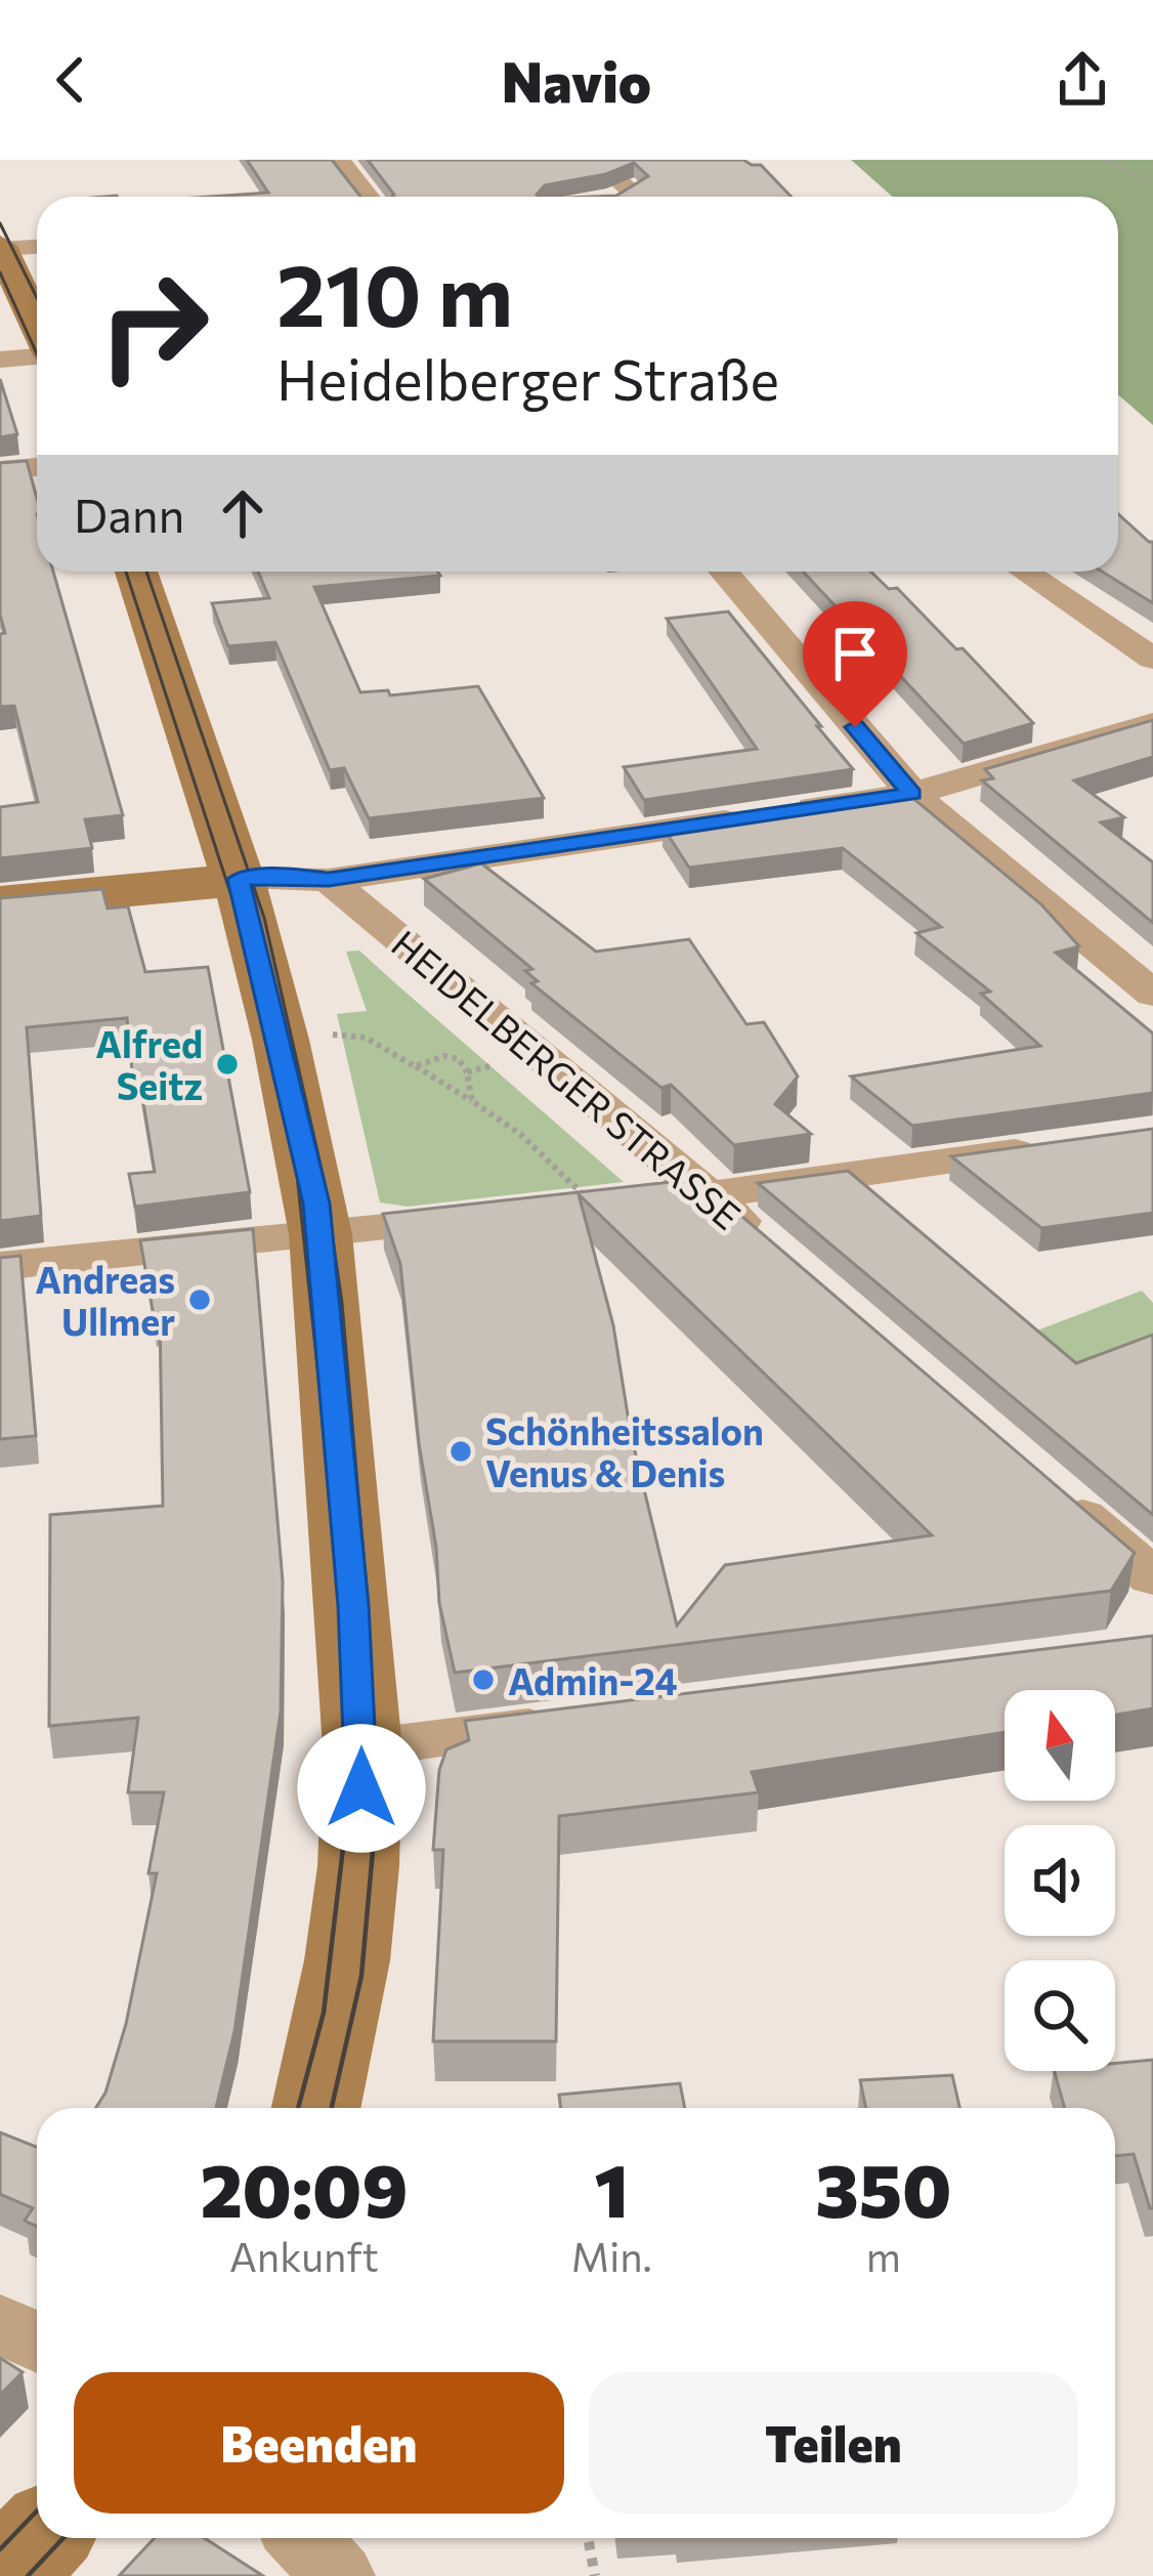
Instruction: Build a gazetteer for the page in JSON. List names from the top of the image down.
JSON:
{
  "streets": {
    "street": ["HEIDELBERGER STRASSE"]
  },
  "places": [
    "Alfred Seitz",
    "Andreas Ullmer",
    "Schönheitssalon Venus & Denis",
    "Admin-24"
  ],
  "north": "top",
  "page": {
    "header": "Navio",
    "turn": ["210 m", "Heidelberger Straße"],
    "then": "Dann",
    "eta": [
      "20:09",
      "Ankunft",
      "1",
      "Min.",
      "350",
      "m"
    ],
    "buttons": ["Beenden", "Teilen"]
  }
}
